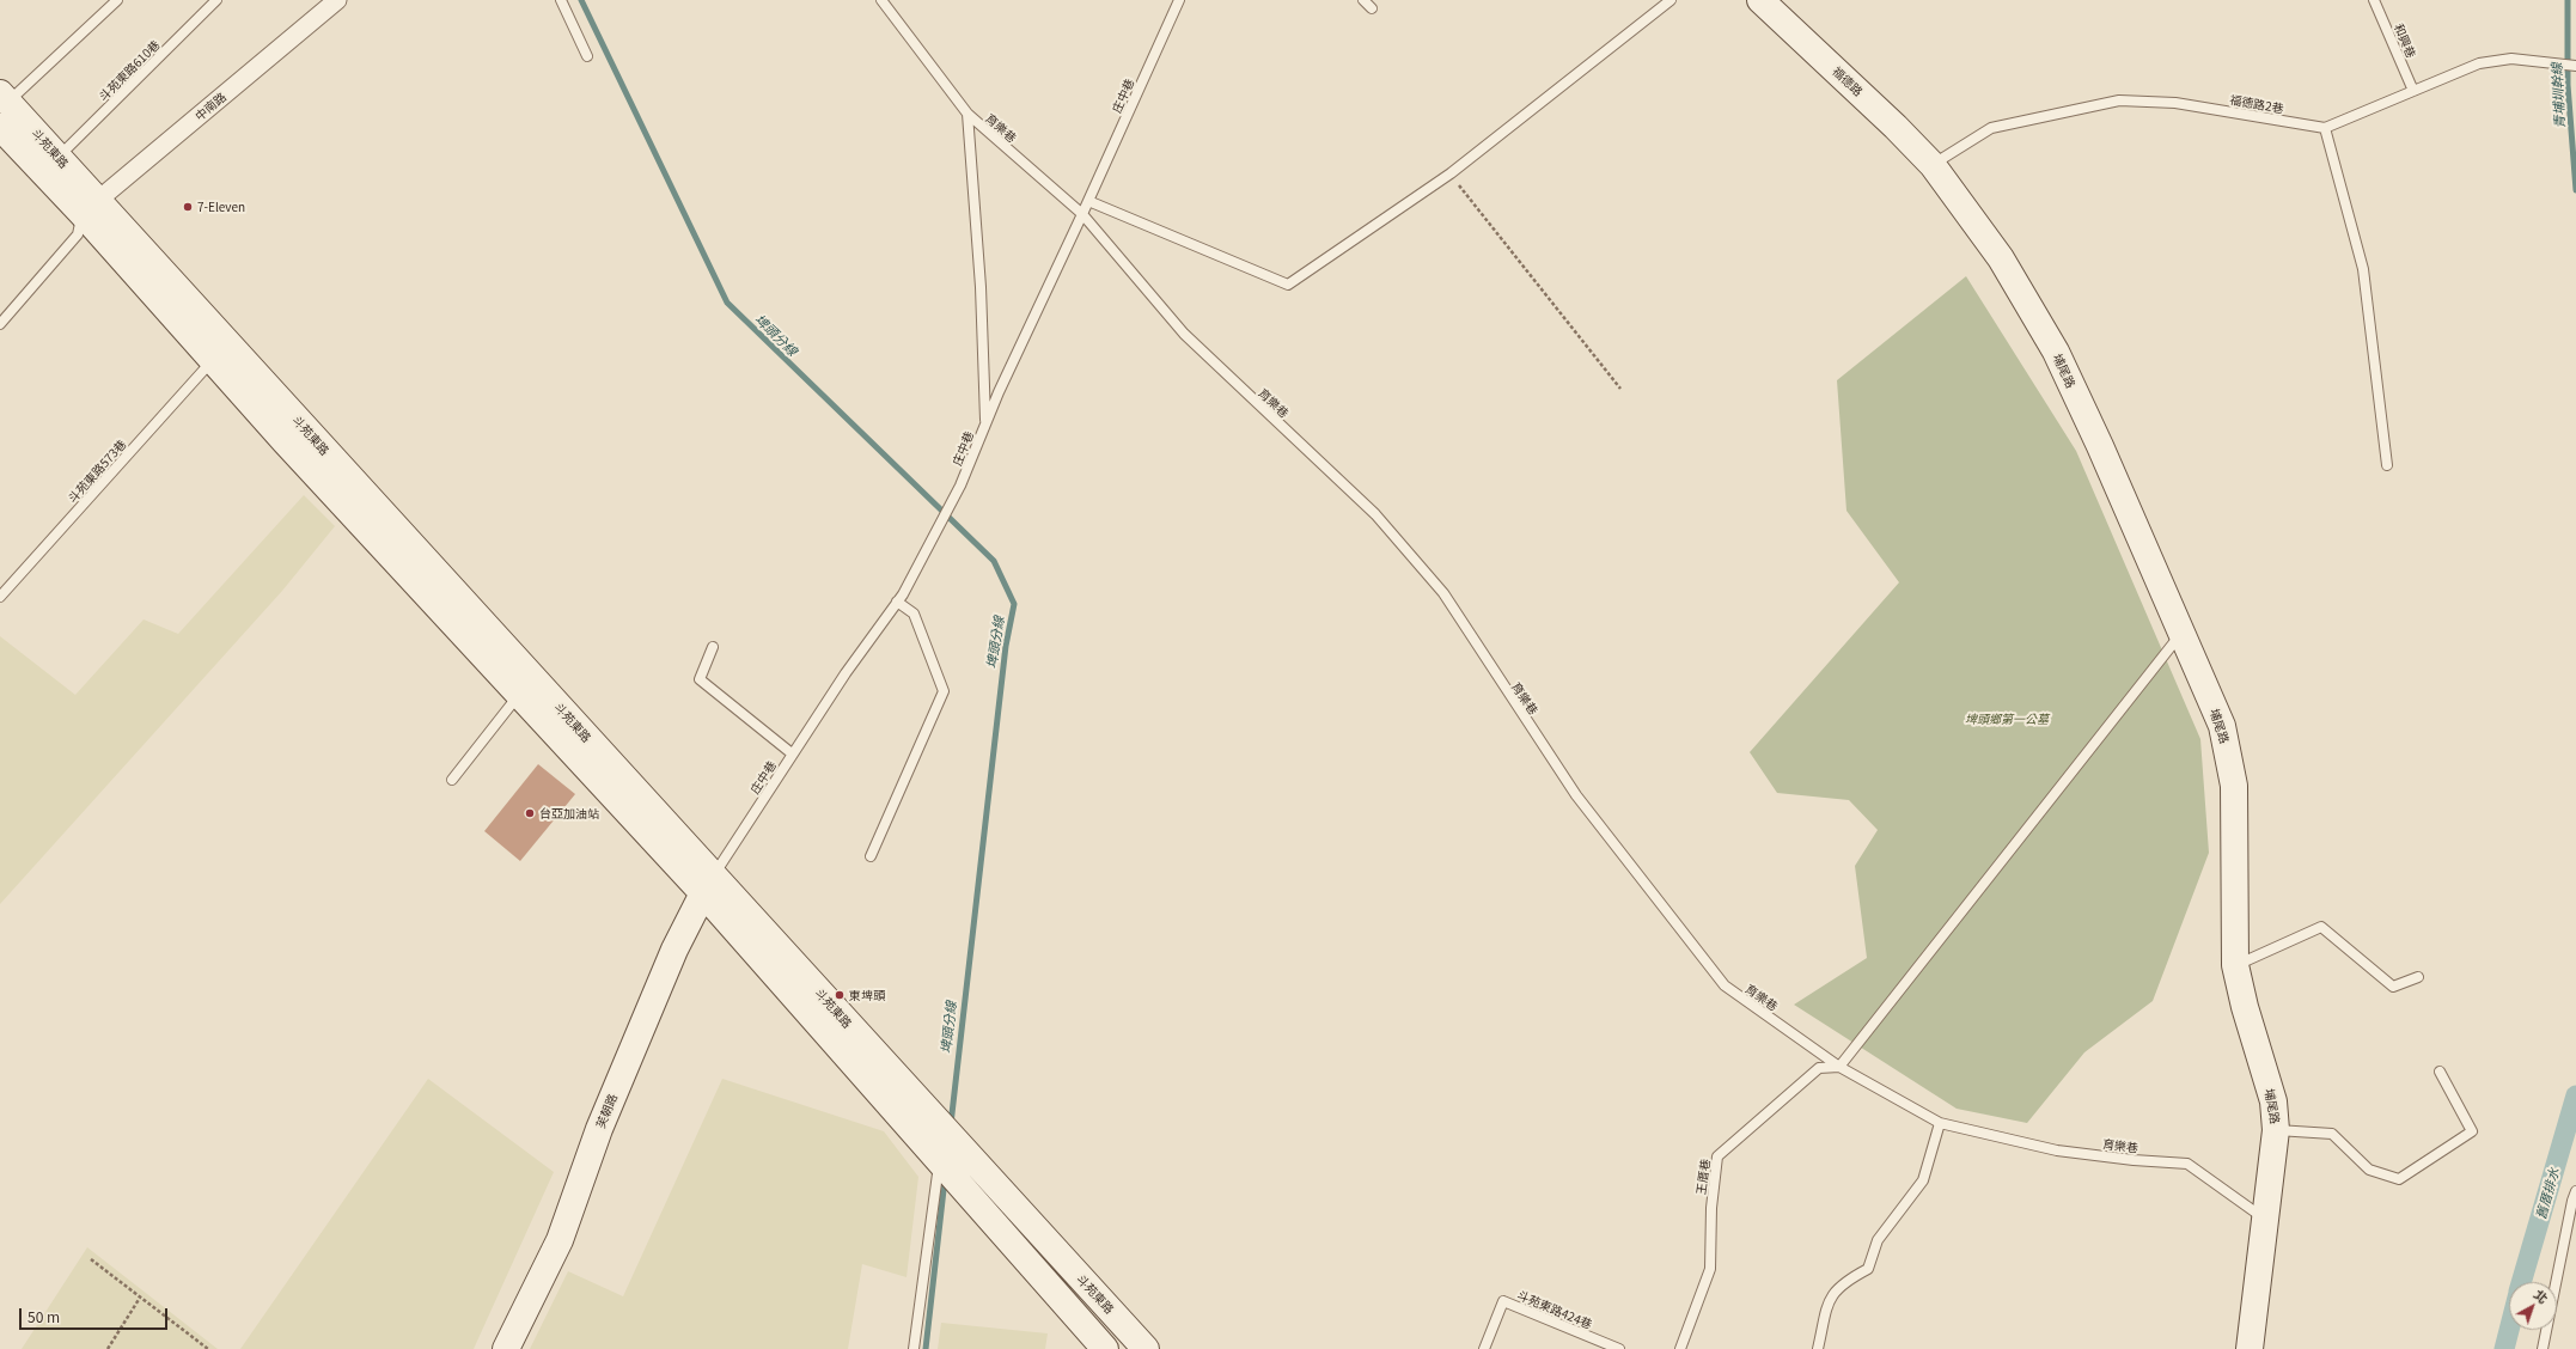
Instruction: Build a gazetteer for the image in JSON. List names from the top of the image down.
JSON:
{
  "streets": {
    "main road": [
      "福德路",
      "斗苑東路",
      "埔尾路",
      "芙朝路"
    ],
    "street": ["中南路"],
    "lane": [
      "和興巷",
      "斗苑東路610巷",
      "庄中巷",
      "福德路2巷",
      "育樂巷",
      "斗苑東路573巷",
      "王厝巷",
      "斗苑東路424巷"
    ]
  },
  "crossings": [
    ["斗苑東路610巷", "斗苑東路"],
    ["福德路", "福德路2巷"],
    ["福德路", "埔尾路"],
    ["庄中巷", "育樂巷"],
    ["庄中巷", "斗苑東路"],
    ["庄中巷", "芙朝路"],
    ["福德路2巷", "埔尾路"],
    ["中南路", "斗苑東路"],
    ["育樂巷", "埔尾路"],
    ["育樂巷", "王厝巷"],
    ["斗苑東路", "斗苑東路573巷"],
    ["斗苑東路", "芙朝路"]
  ],
  "water": ["青埔圳幹線", "埤頭分線", "舊厝排水"],
  "parks": ["埤頭鄉第一公墓"],
  "places": ["7-Eleven", "台亞加油站", "東埤頭"],
  "scale_bar": "50 m",
  "north": "top right"
}
